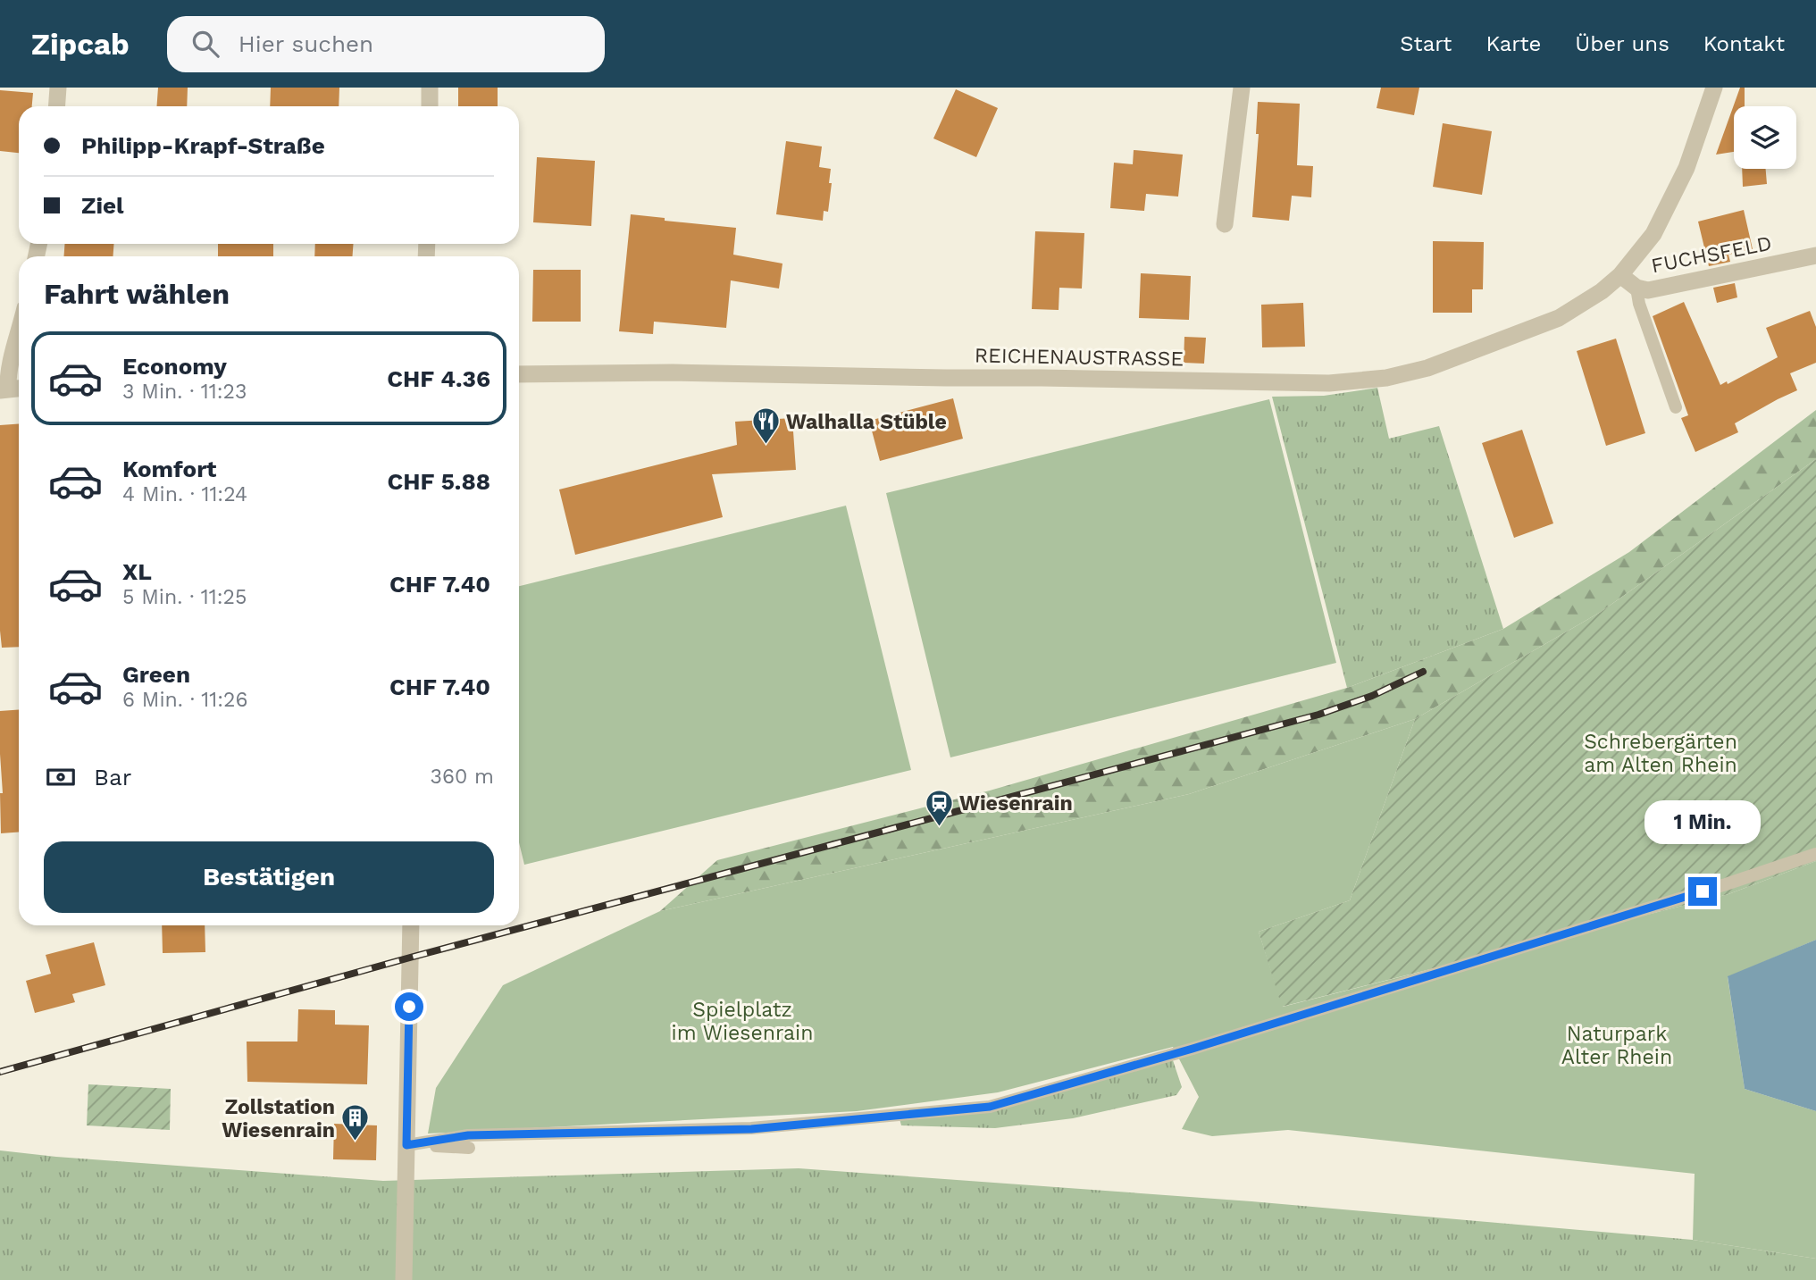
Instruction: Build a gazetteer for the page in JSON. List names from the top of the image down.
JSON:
{
  "streets": {
    "street": ["FUCHSFELD", "REICHENAUSTRASSE"]
  },
  "crossings": [
    ["FUCHSFELD", "REICHENAUSTRASSE"]
  ],
  "parks": ["Schrebergärten am Alten Rhein", "Spielplatz im Wiesenrain", "Naturpark Alter Rhein"],
  "places": {
    "restaurant": ["Walhalla Stüble"],
    "station": ["Wiesenrain"],
    "building": ["Zollstation Wiesenrain"]
  },
  "page": {
    "header": "Zipcab",
    "search": "Hier suchen",
    "nav": [
      "Start",
      "Karte",
      "Über uns",
      "Kontakt"
    ],
    "banner": ["Philipp-Krapf-Straße", "Ziel"],
    "heading": "Fahrt wählen",
    "list": [
      {
        "name": "Economy",
        "note": "3 Min. · 11:23",
        "value": "CHF 4.36"
      },
      {
        "name": "Komfort",
        "note": "4 Min. · 11:24",
        "value": "CHF 5.88"
      },
      {
        "name": "XL",
        "note": "5 Min. · 11:25",
        "value": "CHF 7.40"
      },
      {
        "name": "Green",
        "note": "6 Min. · 11:26",
        "value": "CHF 7.40"
      }
    ],
    "pay": ["Bar", "360 m"],
    "bubble": "1 Min.",
    "buttons": "Bestätigen"
  }
}
